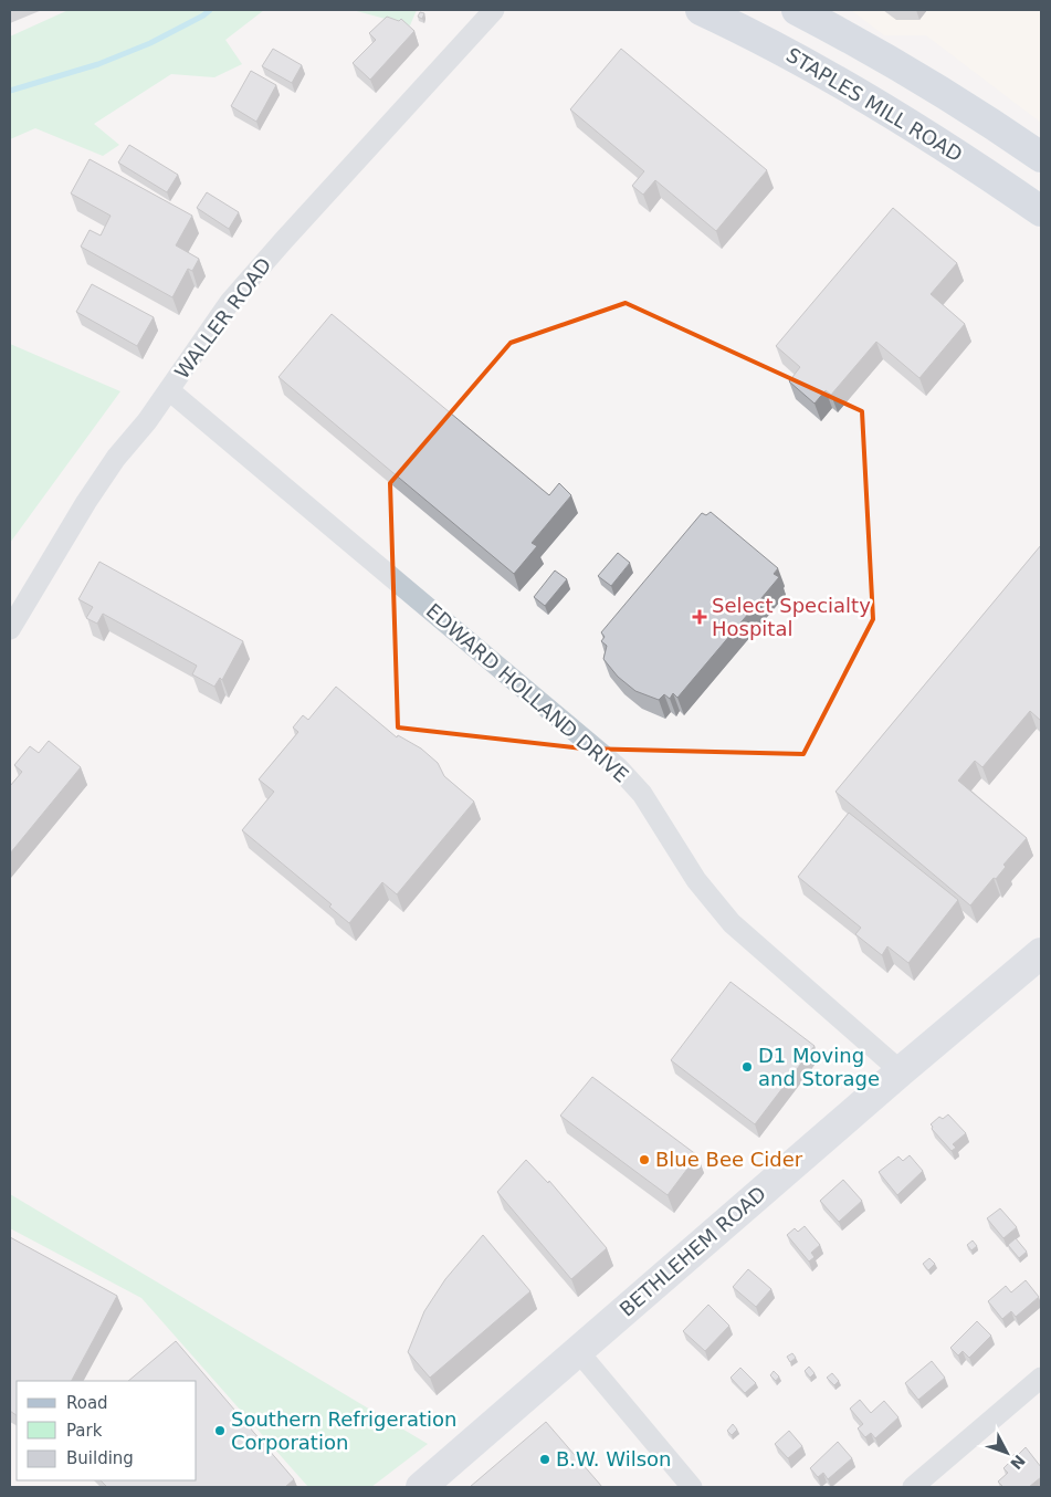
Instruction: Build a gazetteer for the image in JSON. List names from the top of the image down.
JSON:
{
  "streets": {
    "main road": ["STAPLES MILL ROAD"],
    "street": ["WALLER ROAD", "EDWARD HOLLAND DRIVE", "BETHLEHEM ROAD"]
  },
  "crossings": [
    ["WALLER ROAD", "EDWARD HOLLAND DRIVE"],
    ["EDWARD HOLLAND DRIVE", "BETHLEHEM ROAD"]
  ],
  "places": {
    "health": ["Select Specialty Hospital"],
    "other": [
      "D1 Moving and Storage",
      "Blue Bee Cider",
      "Southern Refrigeration Corporation",
      "B.W. Wilson"
    ]
  },
  "legend": ["Road", "Park", "Building"],
  "north": "bottom right"
}
